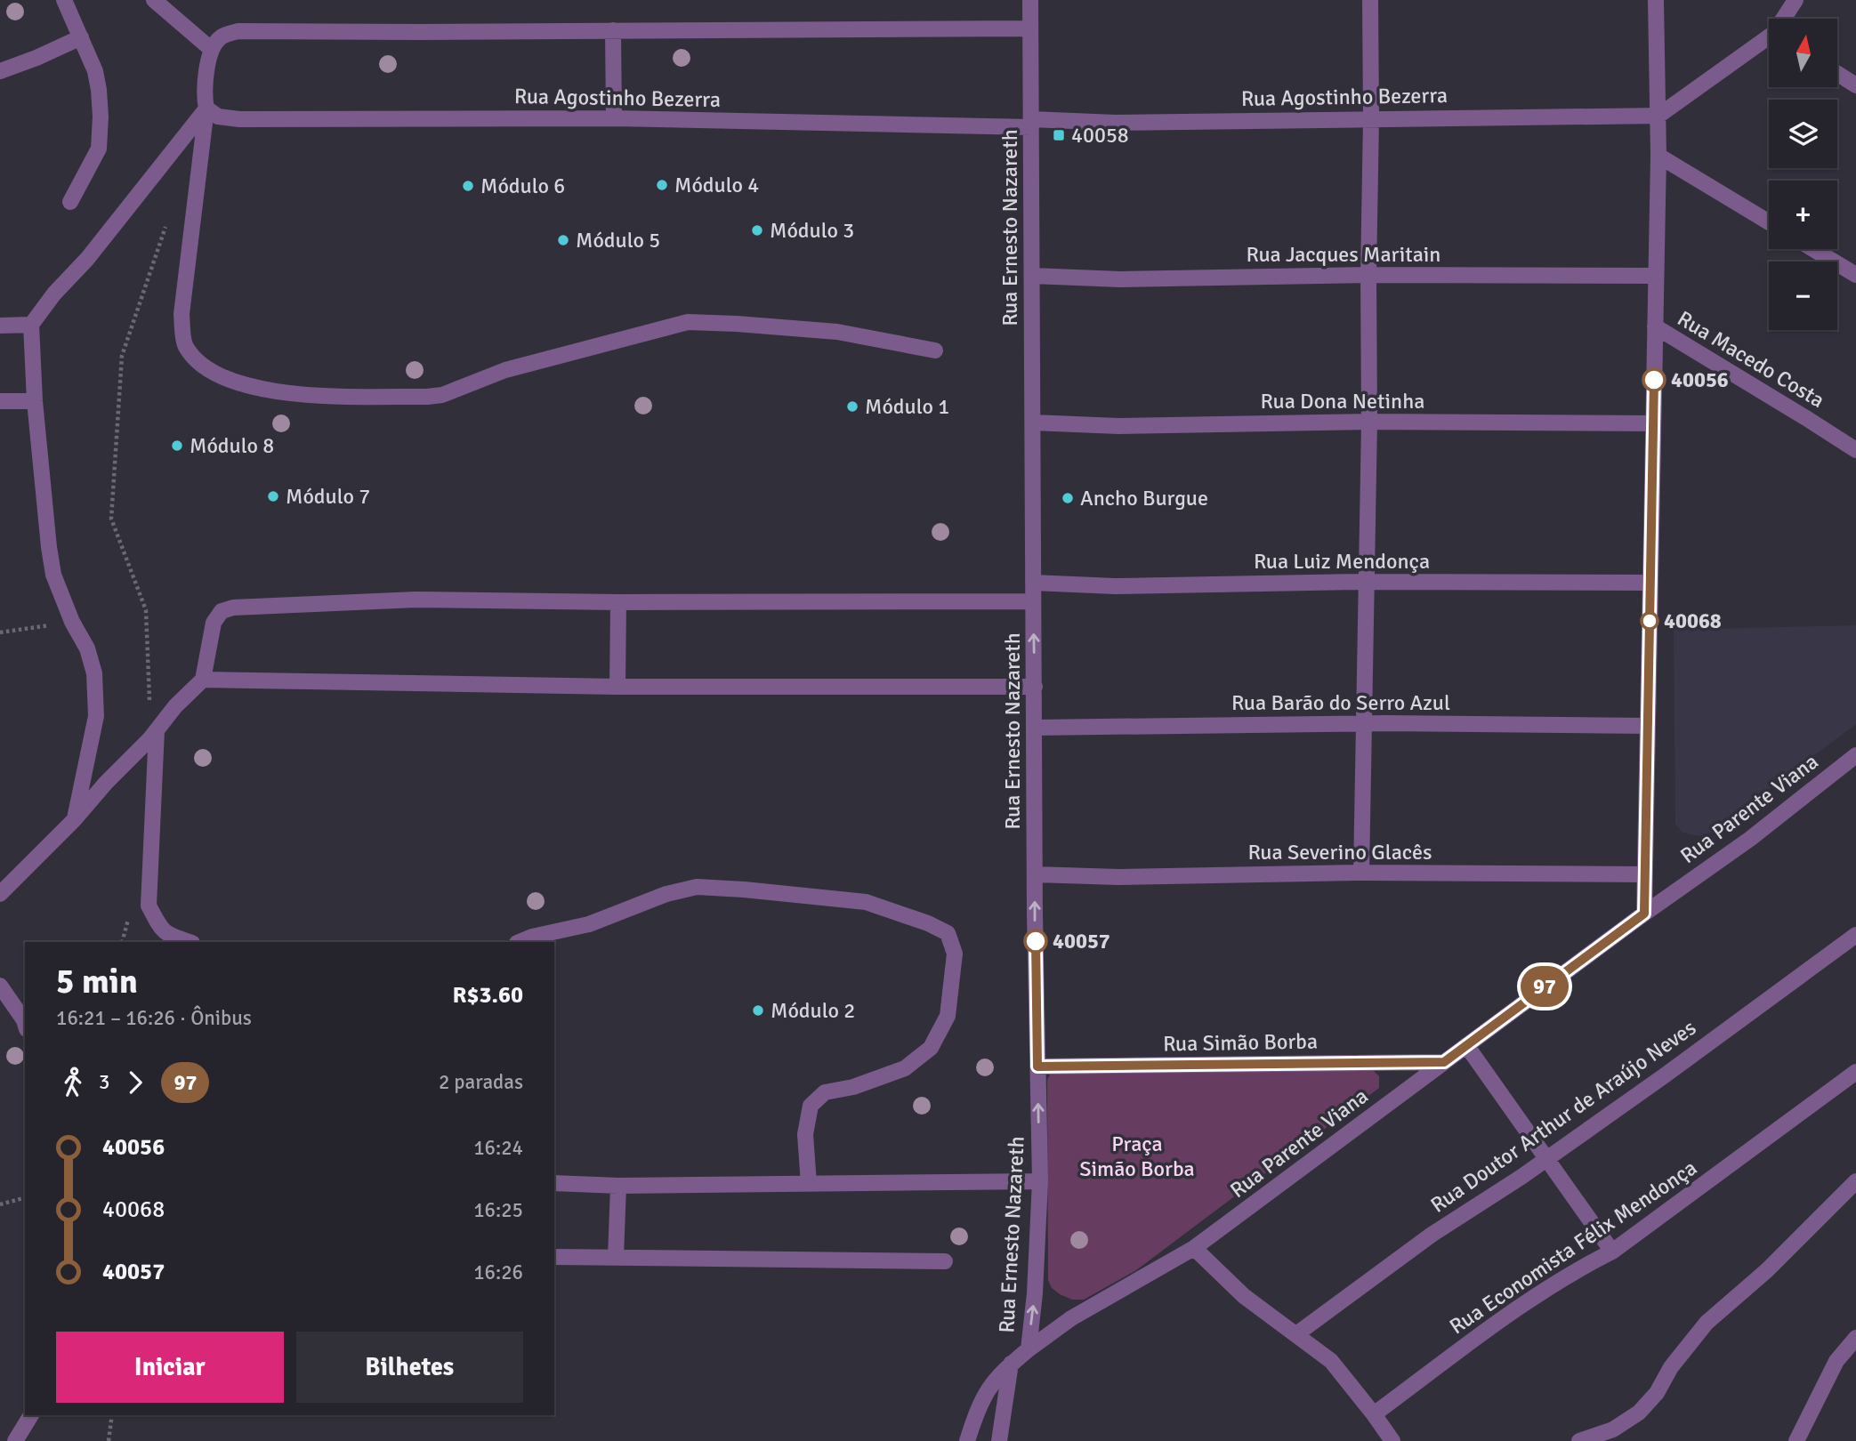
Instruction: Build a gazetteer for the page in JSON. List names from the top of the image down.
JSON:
{
  "streets": {
    "street": [
      "Rua Agostinho Bezerra",
      "Rua Ernesto Nazareth",
      "Rua Jacques Maritain",
      "Rua Macedo Costa",
      "Rua Dona Netinha",
      "Rua Luiz Mendonça",
      "Rua Barão do Serro Azul",
      "Rua Parente Viana",
      "Rua Severino Glacês",
      "Rua Simão Borba",
      "Rua Doutor Arthur de Araújo Neves",
      "Rua Economista Félix Mendonça"
    ]
  },
  "crossings": [
    ["Rua Agostinho Bezerra", "Rua Ernesto Nazareth"],
    ["Rua Ernesto Nazareth", "Rua Jacques Maritain"],
    ["Rua Ernesto Nazareth", "Rua Dona Netinha"],
    ["Rua Ernesto Nazareth", "Rua Luiz Mendonça"],
    ["Rua Ernesto Nazareth", "Rua Barão do Serro Azul"],
    ["Rua Ernesto Nazareth", "Rua Parente Viana"],
    ["Rua Ernesto Nazareth", "Rua Severino Glacês"],
    ["Rua Ernesto Nazareth", "Rua Simão Borba"],
    ["Rua Parente Viana", "Rua Simão Borba"]
  ],
  "one_way": ["Rua Ernesto Nazareth"],
  "parks": ["Praça Simão Borba"],
  "places": {
    "transit": ["40058"],
    "other": [
      "Módulo 4",
      "Módulo 6",
      "Módulo 3",
      "Módulo 5",
      "40056",
      "Módulo 1",
      "Módulo 8",
      "Módulo 7",
      "Ancho Burgue",
      "40068",
      "40057",
      "Módulo 2"
    ]
  },
  "lines": ["bus line 97"],
  "north": "top",
  "page": {
    "on_map": "97",
    "map_buttons": ["+", "−"],
    "heading": ["5 min", "16:21 – 16:26 · Ônibus", "R$3.60"],
    "legs": ["3", "97", "2 paradas"],
    "list": [
      {
        "name": "40056",
        "value": "16:24"
      },
      {
        "name": "40068",
        "value": "16:25"
      },
      {
        "name": "40057",
        "value": "16:26"
      }
    ],
    "buttons": ["Iniciar", "Bilhetes"]
  }
}
